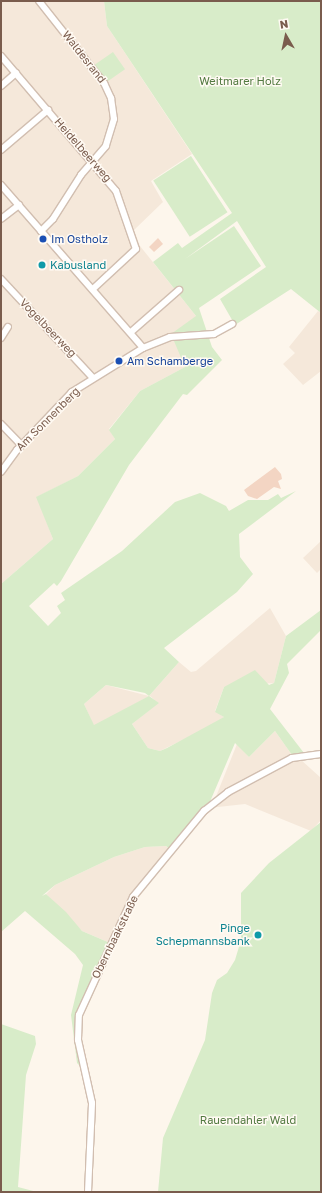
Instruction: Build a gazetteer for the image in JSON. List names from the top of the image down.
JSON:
{
  "streets": {
    "street": [
      "Waldesrand",
      "Heidelbeerweg",
      "Vogelbeerweg",
      "Am Sonnenberg",
      "Obernbaakstraße"
    ]
  },
  "crossings": [
    ["Waldesrand", "Heidelbeerweg"],
    ["Vogelbeerweg", "Am Sonnenberg"]
  ],
  "parks": ["Weitmarer Holz", "Rauendahler Wald"],
  "places": [
    "Im Ostholz",
    "Kabusland",
    "Am Schamberge",
    "Pinge Schepmannsbank"
  ],
  "north": "top"
}
